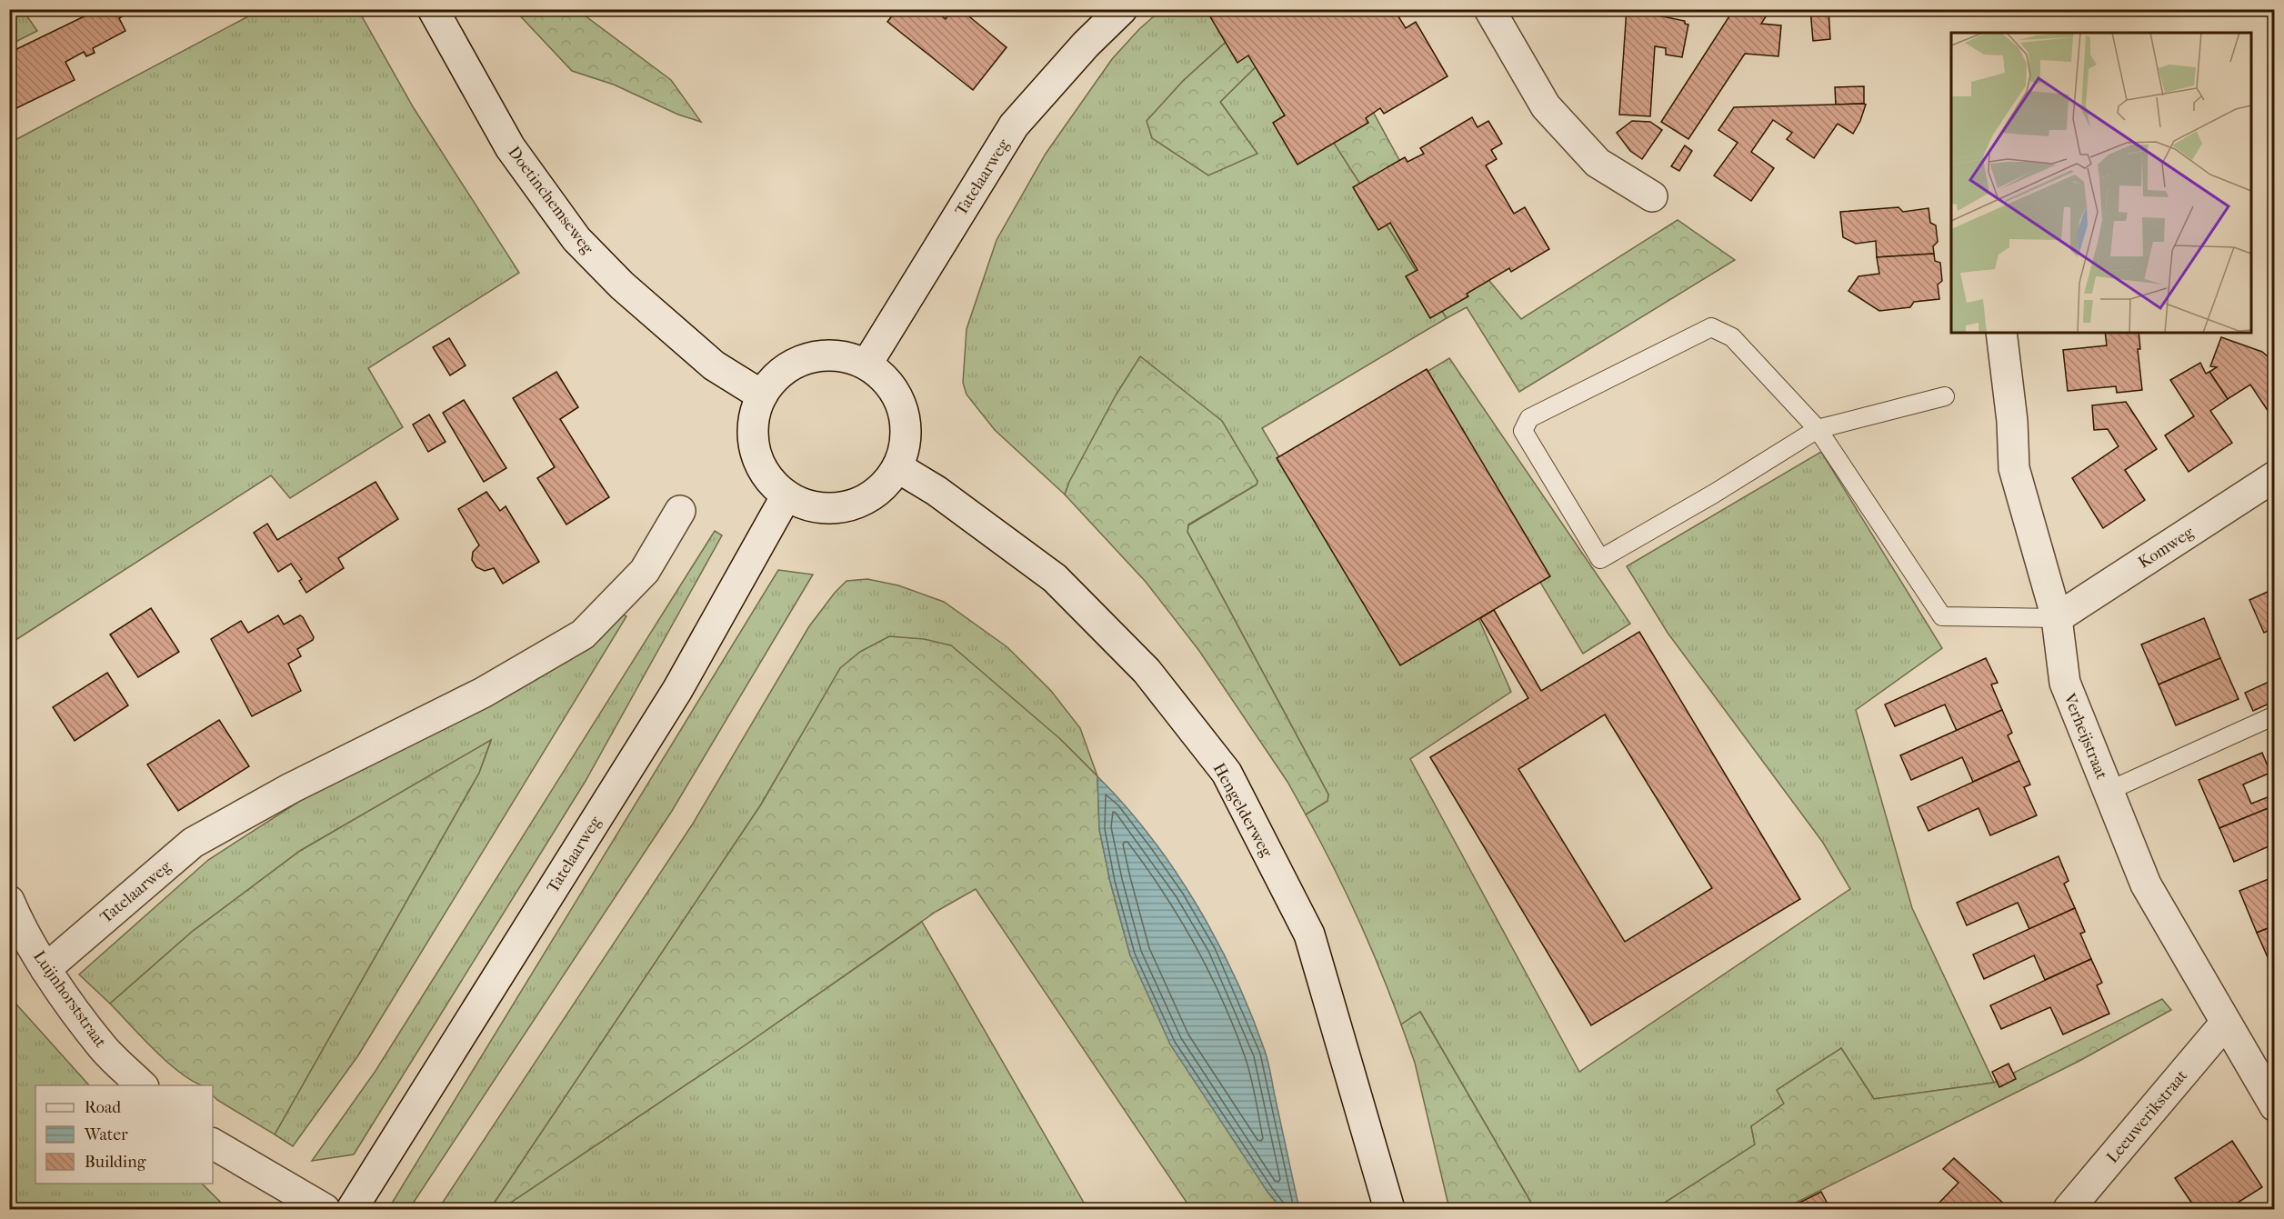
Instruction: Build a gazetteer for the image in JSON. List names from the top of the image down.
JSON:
{
  "streets": {
    "street": [
      "Tatelaarweg",
      "Doetinchemseweg",
      "Komweg",
      "Verheijstraat",
      "Hengelderweg",
      "Luijnhorststraat",
      "Leeuwerikstraat"
    ]
  },
  "crossings": [
    ["Tatelaarweg", "Doetinchemseweg"],
    ["Tatelaarweg", "Hengelderweg"],
    ["Tatelaarweg", "Luijnhorststraat"],
    ["Doetinchemseweg", "Hengelderweg"],
    ["Komweg", "Verheijstraat"],
    ["Verheijstraat", "Leeuwerikstraat"]
  ],
  "legend": ["Road", "Water", "Building"]
}
